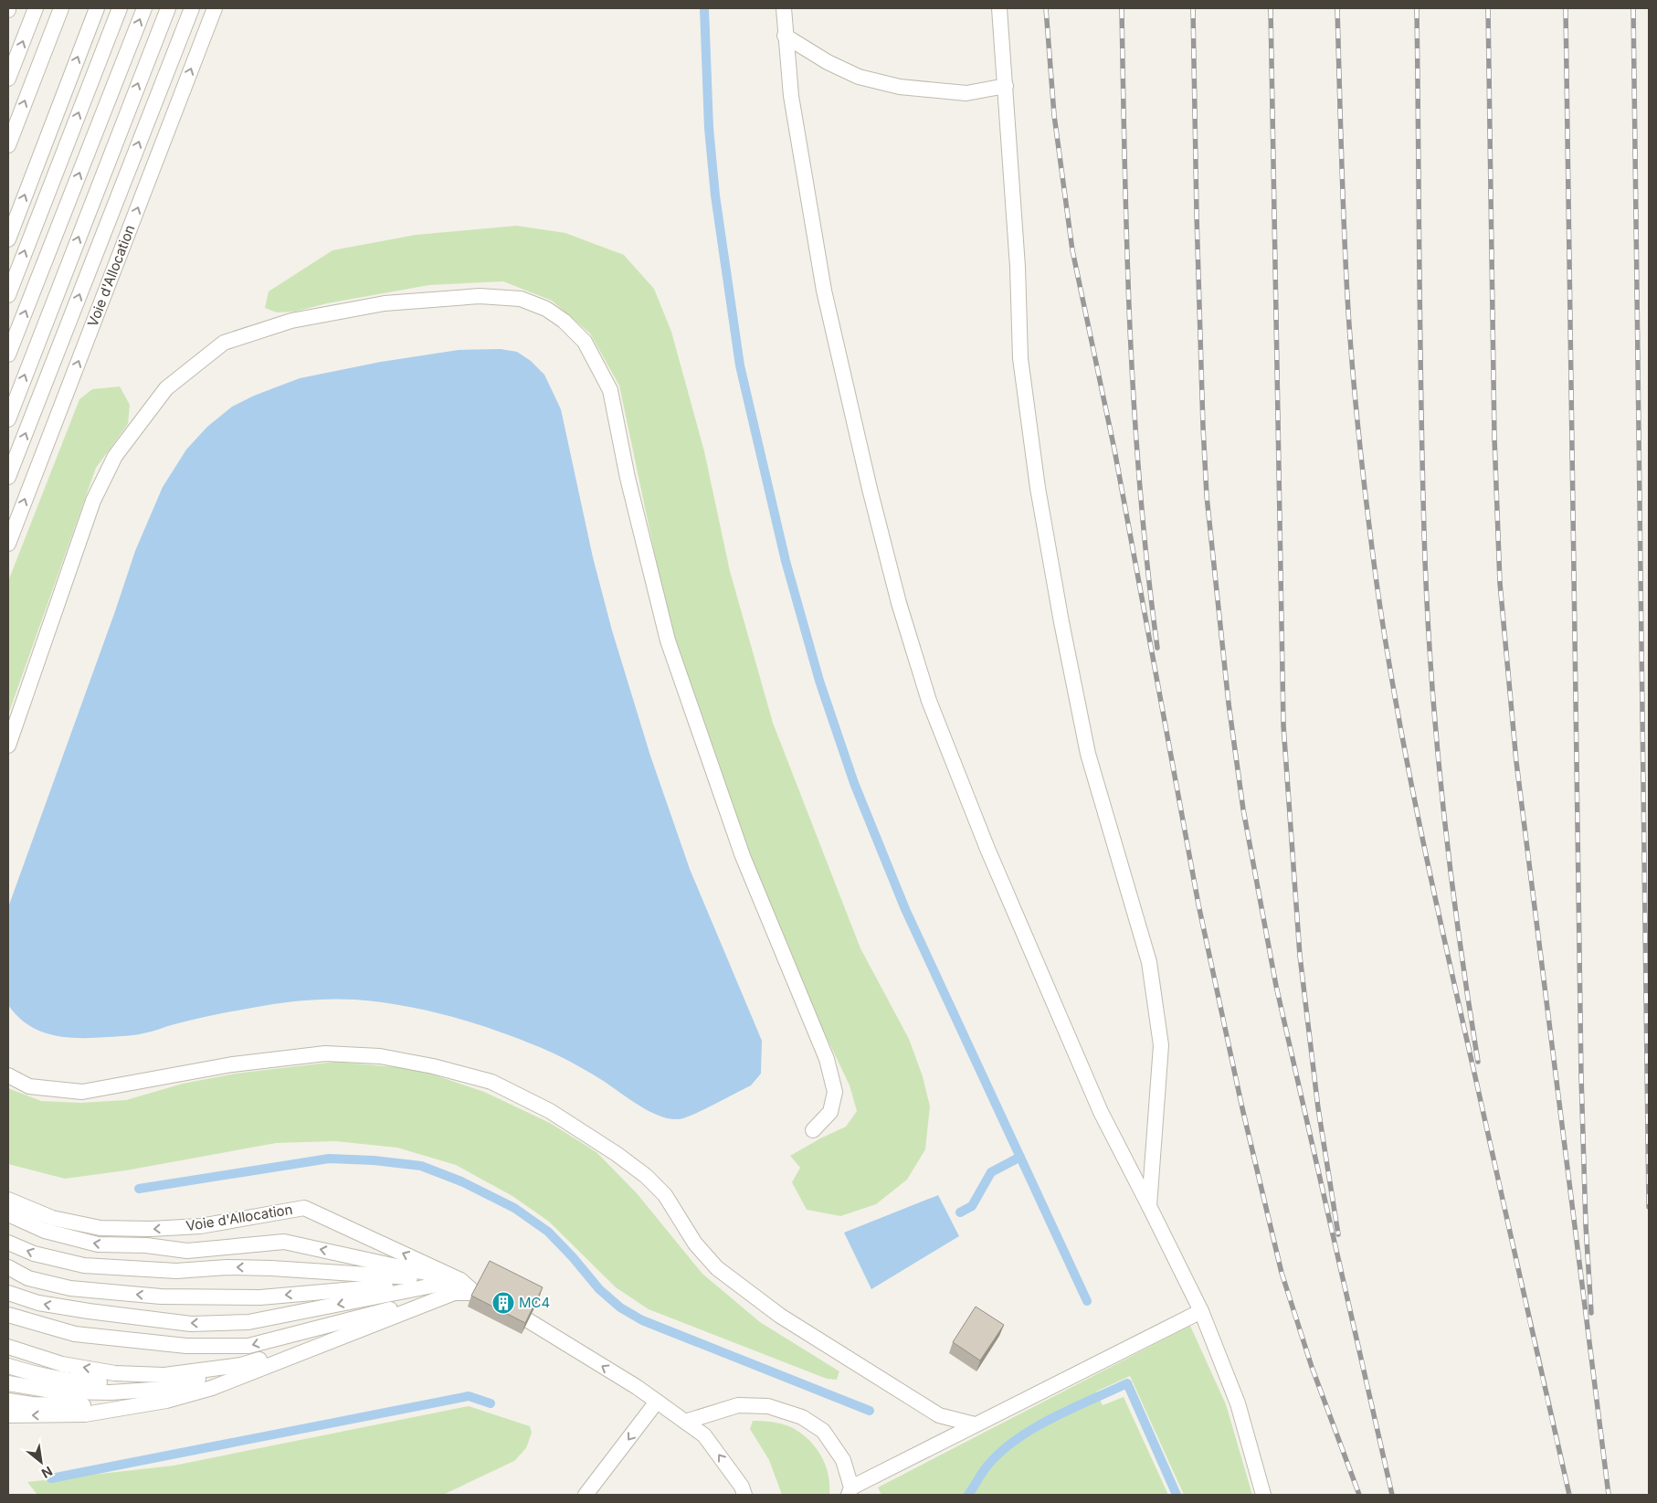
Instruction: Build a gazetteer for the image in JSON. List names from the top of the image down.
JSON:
{
  "streets": {
    "lane": ["Voie d'Allocation"]
  },
  "places": {
    "building": ["MC4"]
  },
  "north": "bottom right"
}
